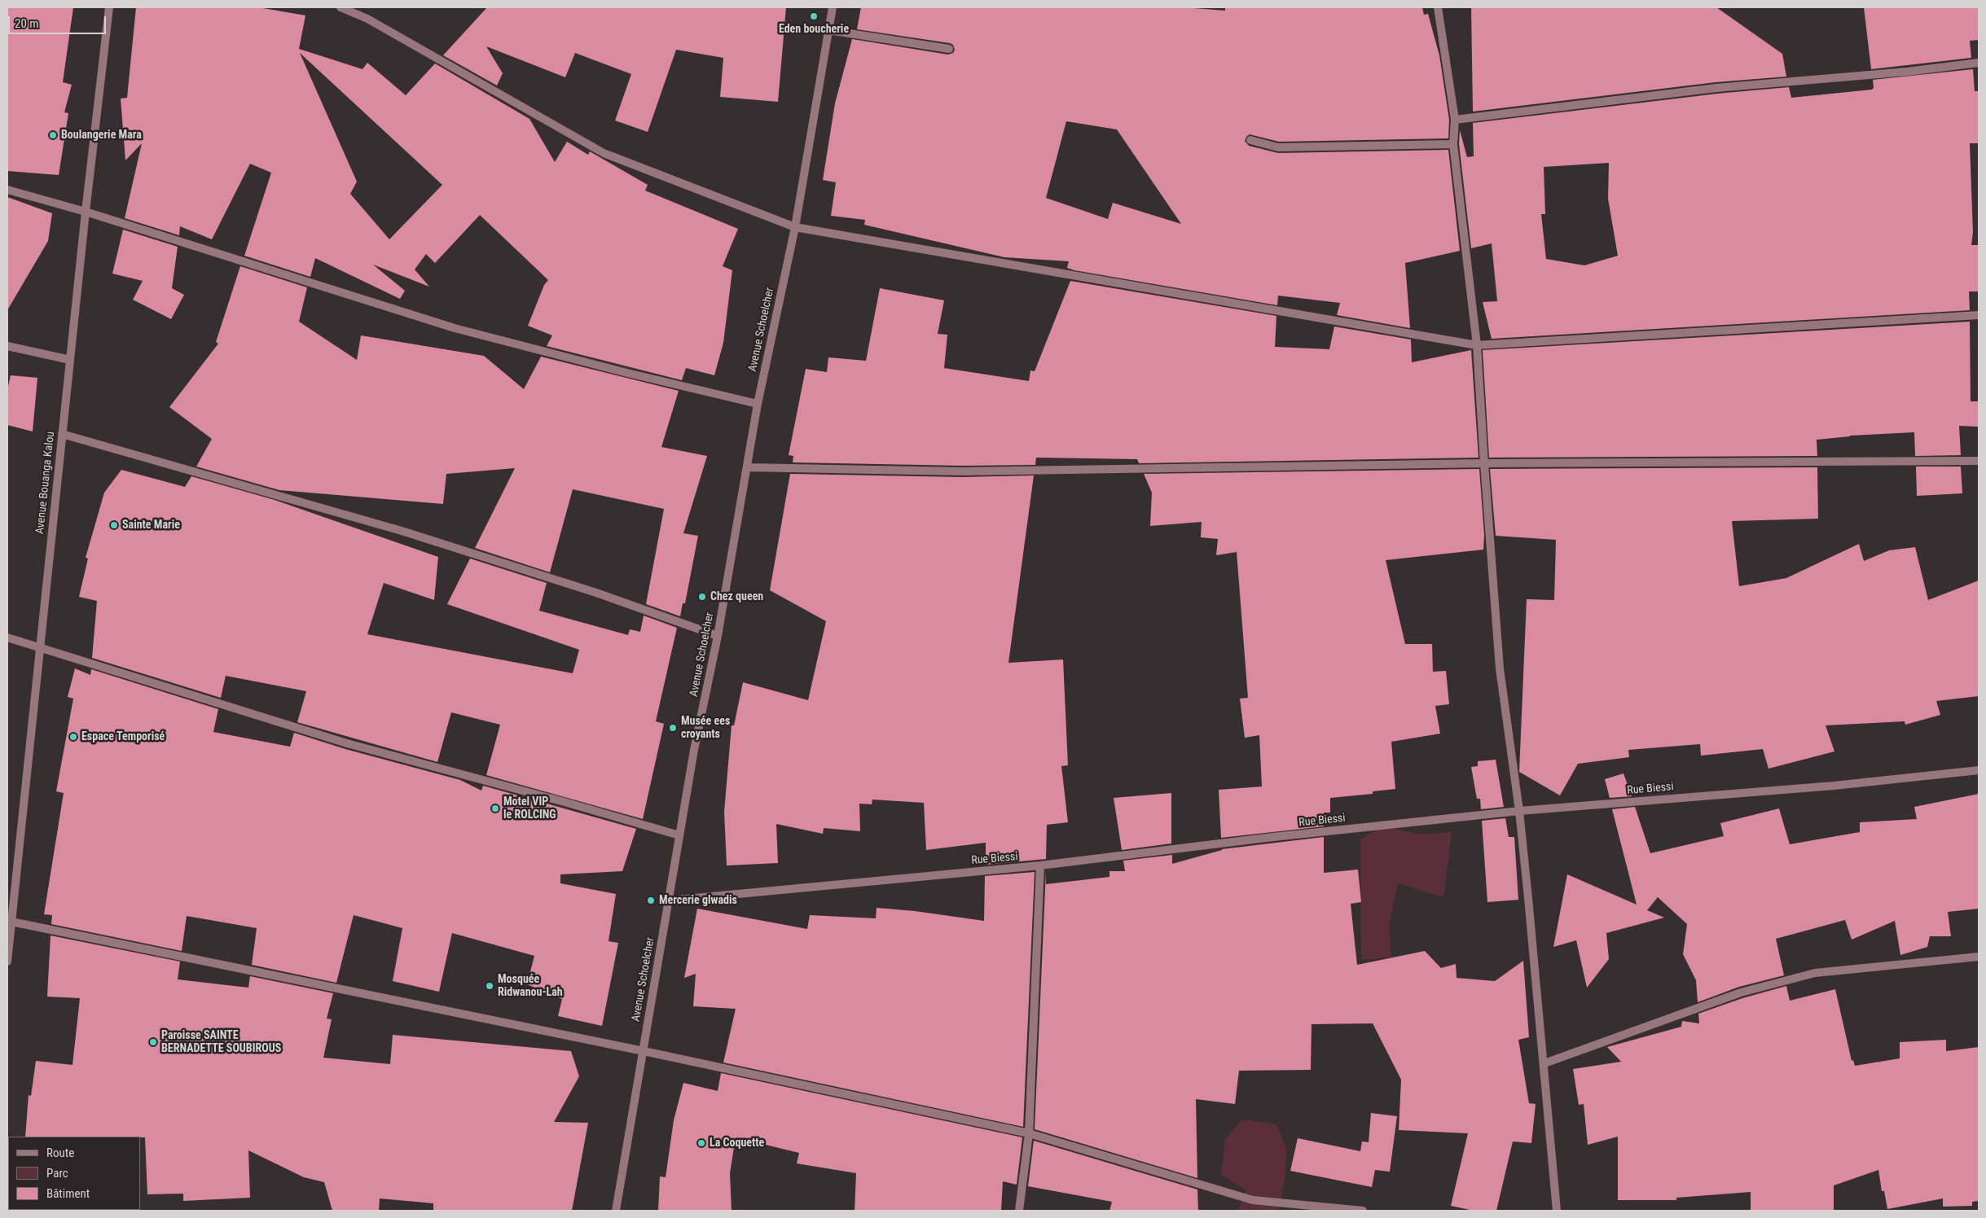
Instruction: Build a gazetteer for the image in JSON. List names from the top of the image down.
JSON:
{
  "streets": {
    "street": ["Avenue Schoelcher", "Avenue Bouanga Kalou", "Rue Biessi"]
  },
  "crossings": [
    ["Avenue Schoelcher", "Rue Biessi"]
  ],
  "places": [
    "Eden boucherie",
    "Boulangerie Mara",
    "Sainte Marie",
    "Chez queen",
    "Musée ees croyants",
    "Espace Temporisé",
    "Motel VIP le ROLCING",
    "Mercerie glwadis",
    "Mosquée Ridwanou-Lah",
    "Paroisse SAINTE BERNADETTE SOUBIROUS",
    "La Coquette"
  ],
  "legend": ["Route", "Parc", "Bâtiment"],
  "scale_bar": "20 m"
}
